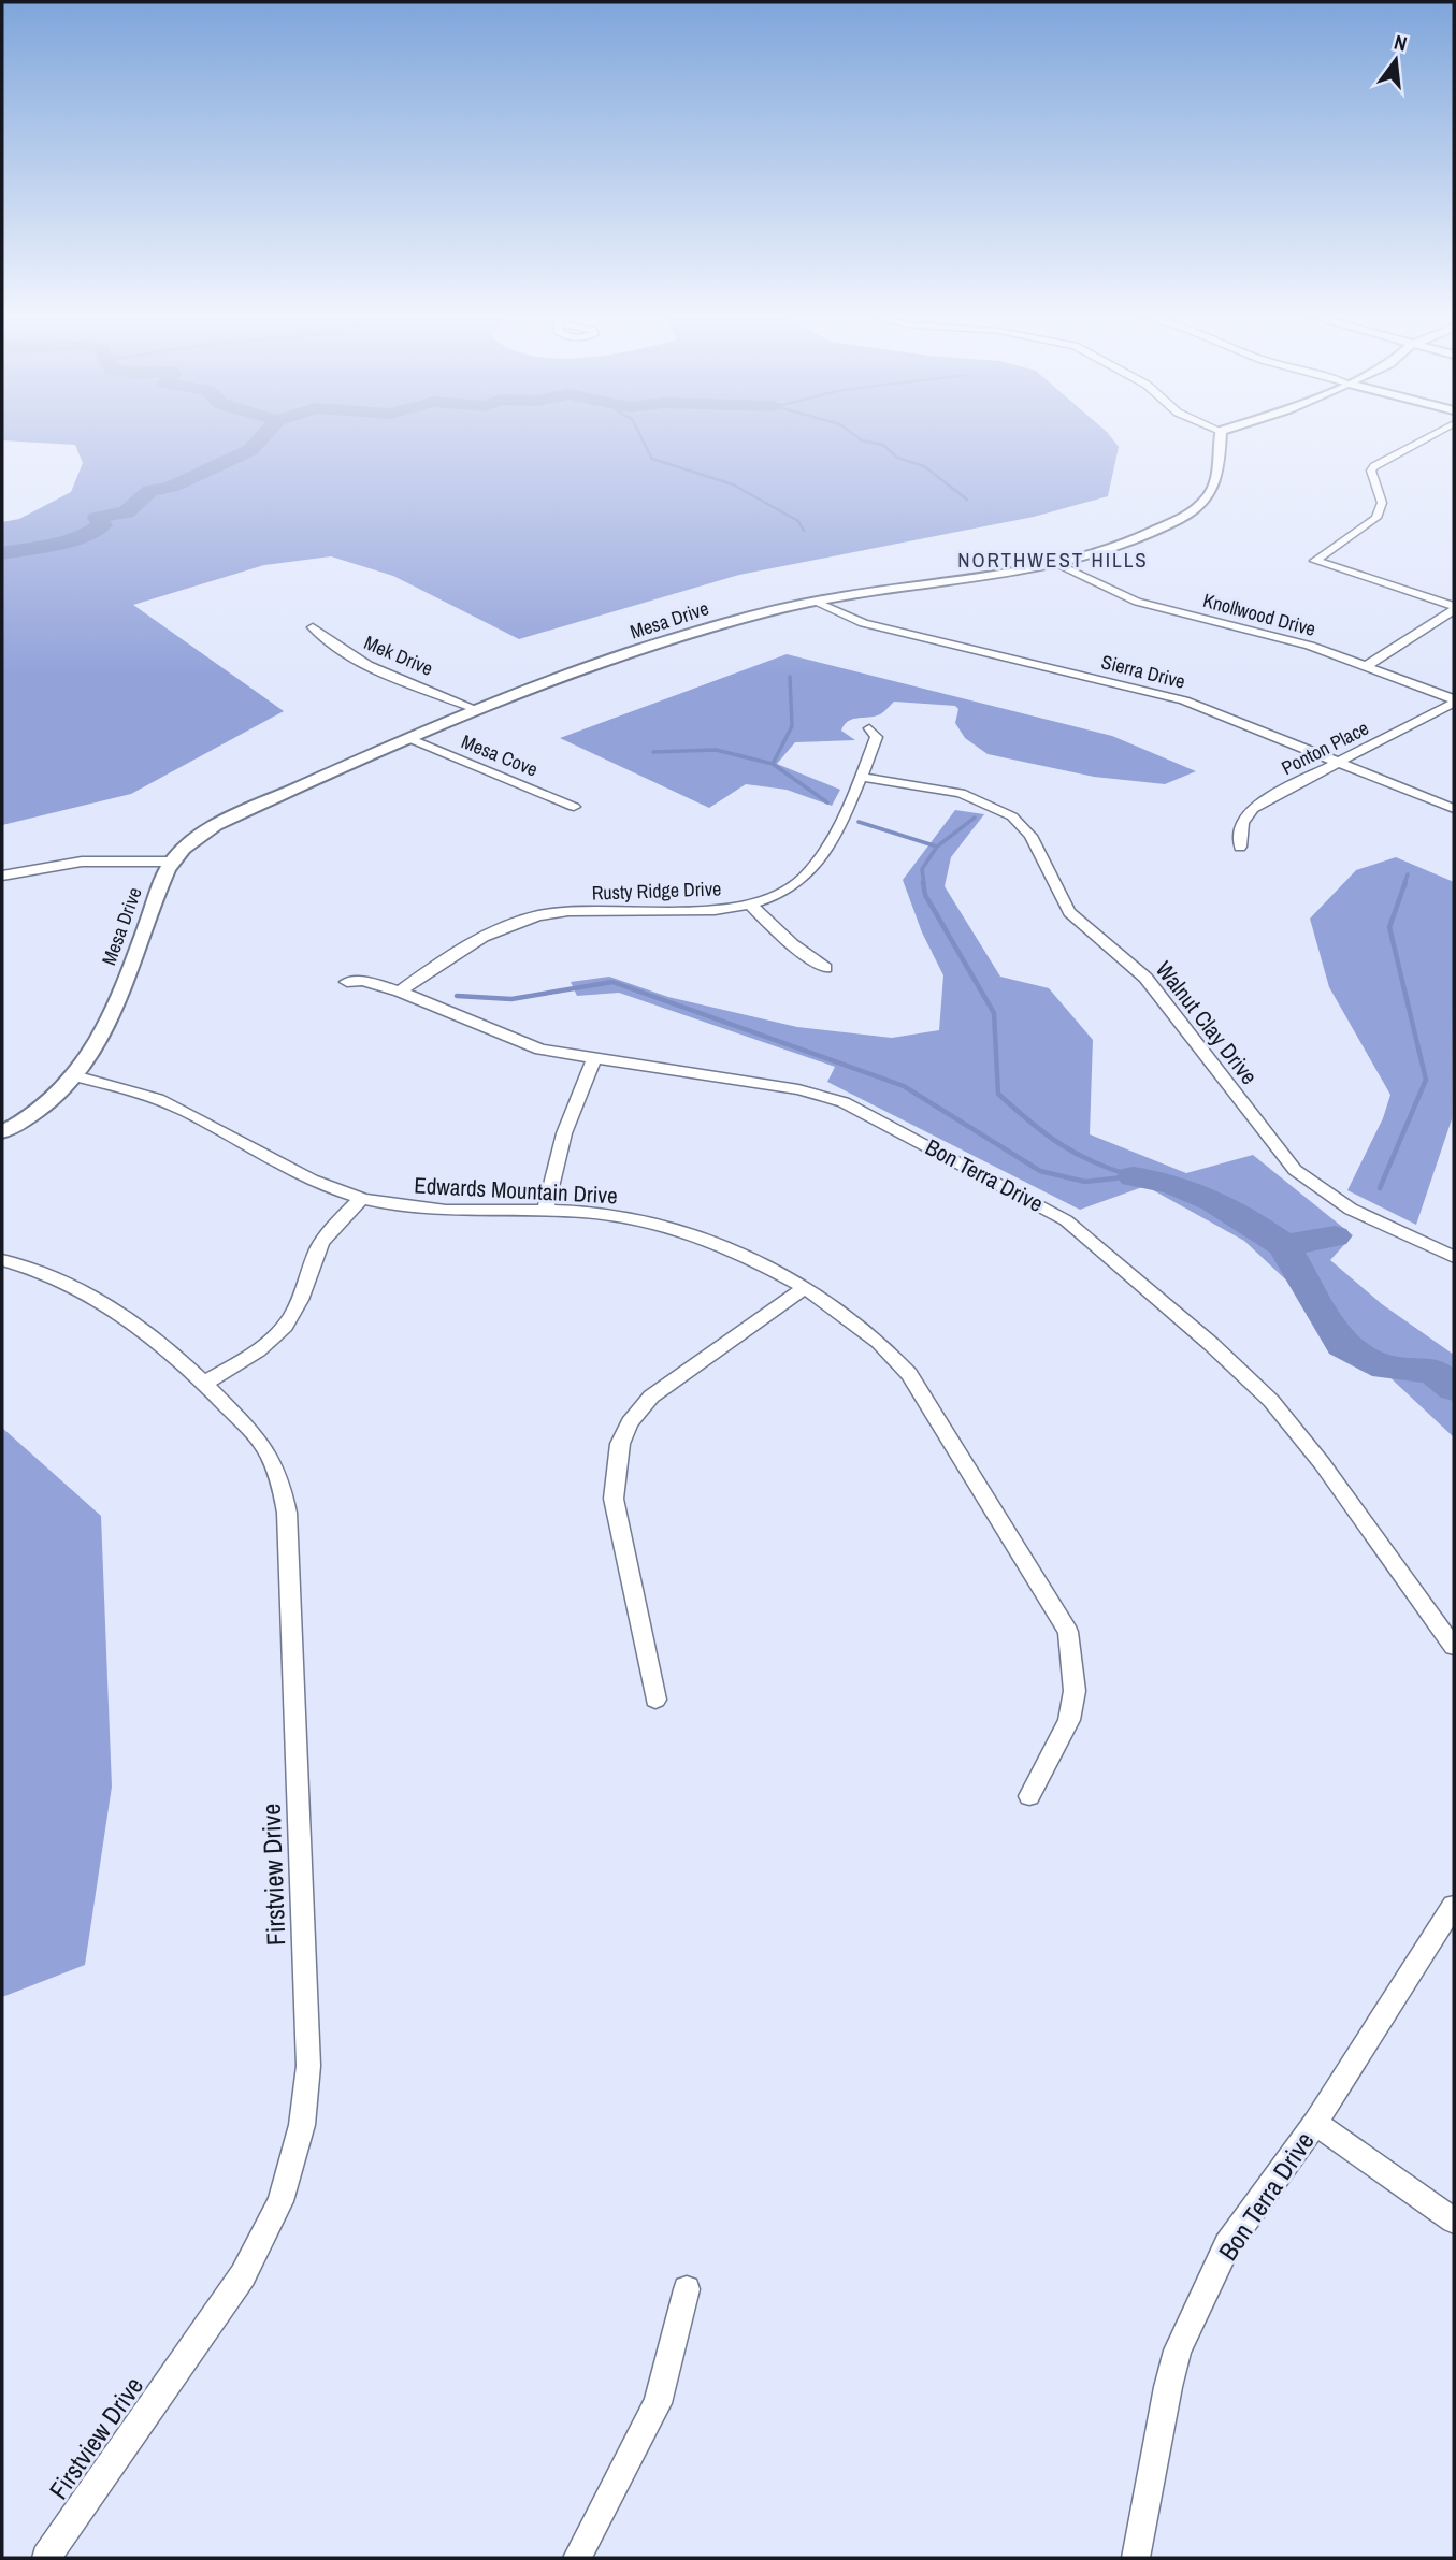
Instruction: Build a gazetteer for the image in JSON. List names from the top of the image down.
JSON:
{
  "streets": {
    "street": [
      "Knollwood Drive",
      "Mesa Drive",
      "Mek Drive",
      "Sierra Drive",
      "Ponton Place",
      "Mesa Cove",
      "Rusty Ridge Drive",
      "Walnut Clay Drive",
      "Bon Terra Drive",
      "Edwards Mountain Drive",
      "Firstview Drive"
    ]
  },
  "crossings": [
    ["Knollwood Drive", "Mesa Drive"],
    ["Knollwood Drive", "Ponton Place"],
    ["Mesa Drive", "Mek Drive"],
    ["Mesa Drive", "Sierra Drive"],
    ["Mesa Drive", "Mesa Cove"],
    ["Mesa Drive", "Edwards Mountain Drive"],
    ["Sierra Drive", "Ponton Place"],
    ["Rusty Ridge Drive", "Walnut Clay Drive"],
    ["Rusty Ridge Drive", "Bon Terra Drive"]
  ],
  "districts": ["NORTHWEST HILLS"],
  "north": "top"
}
